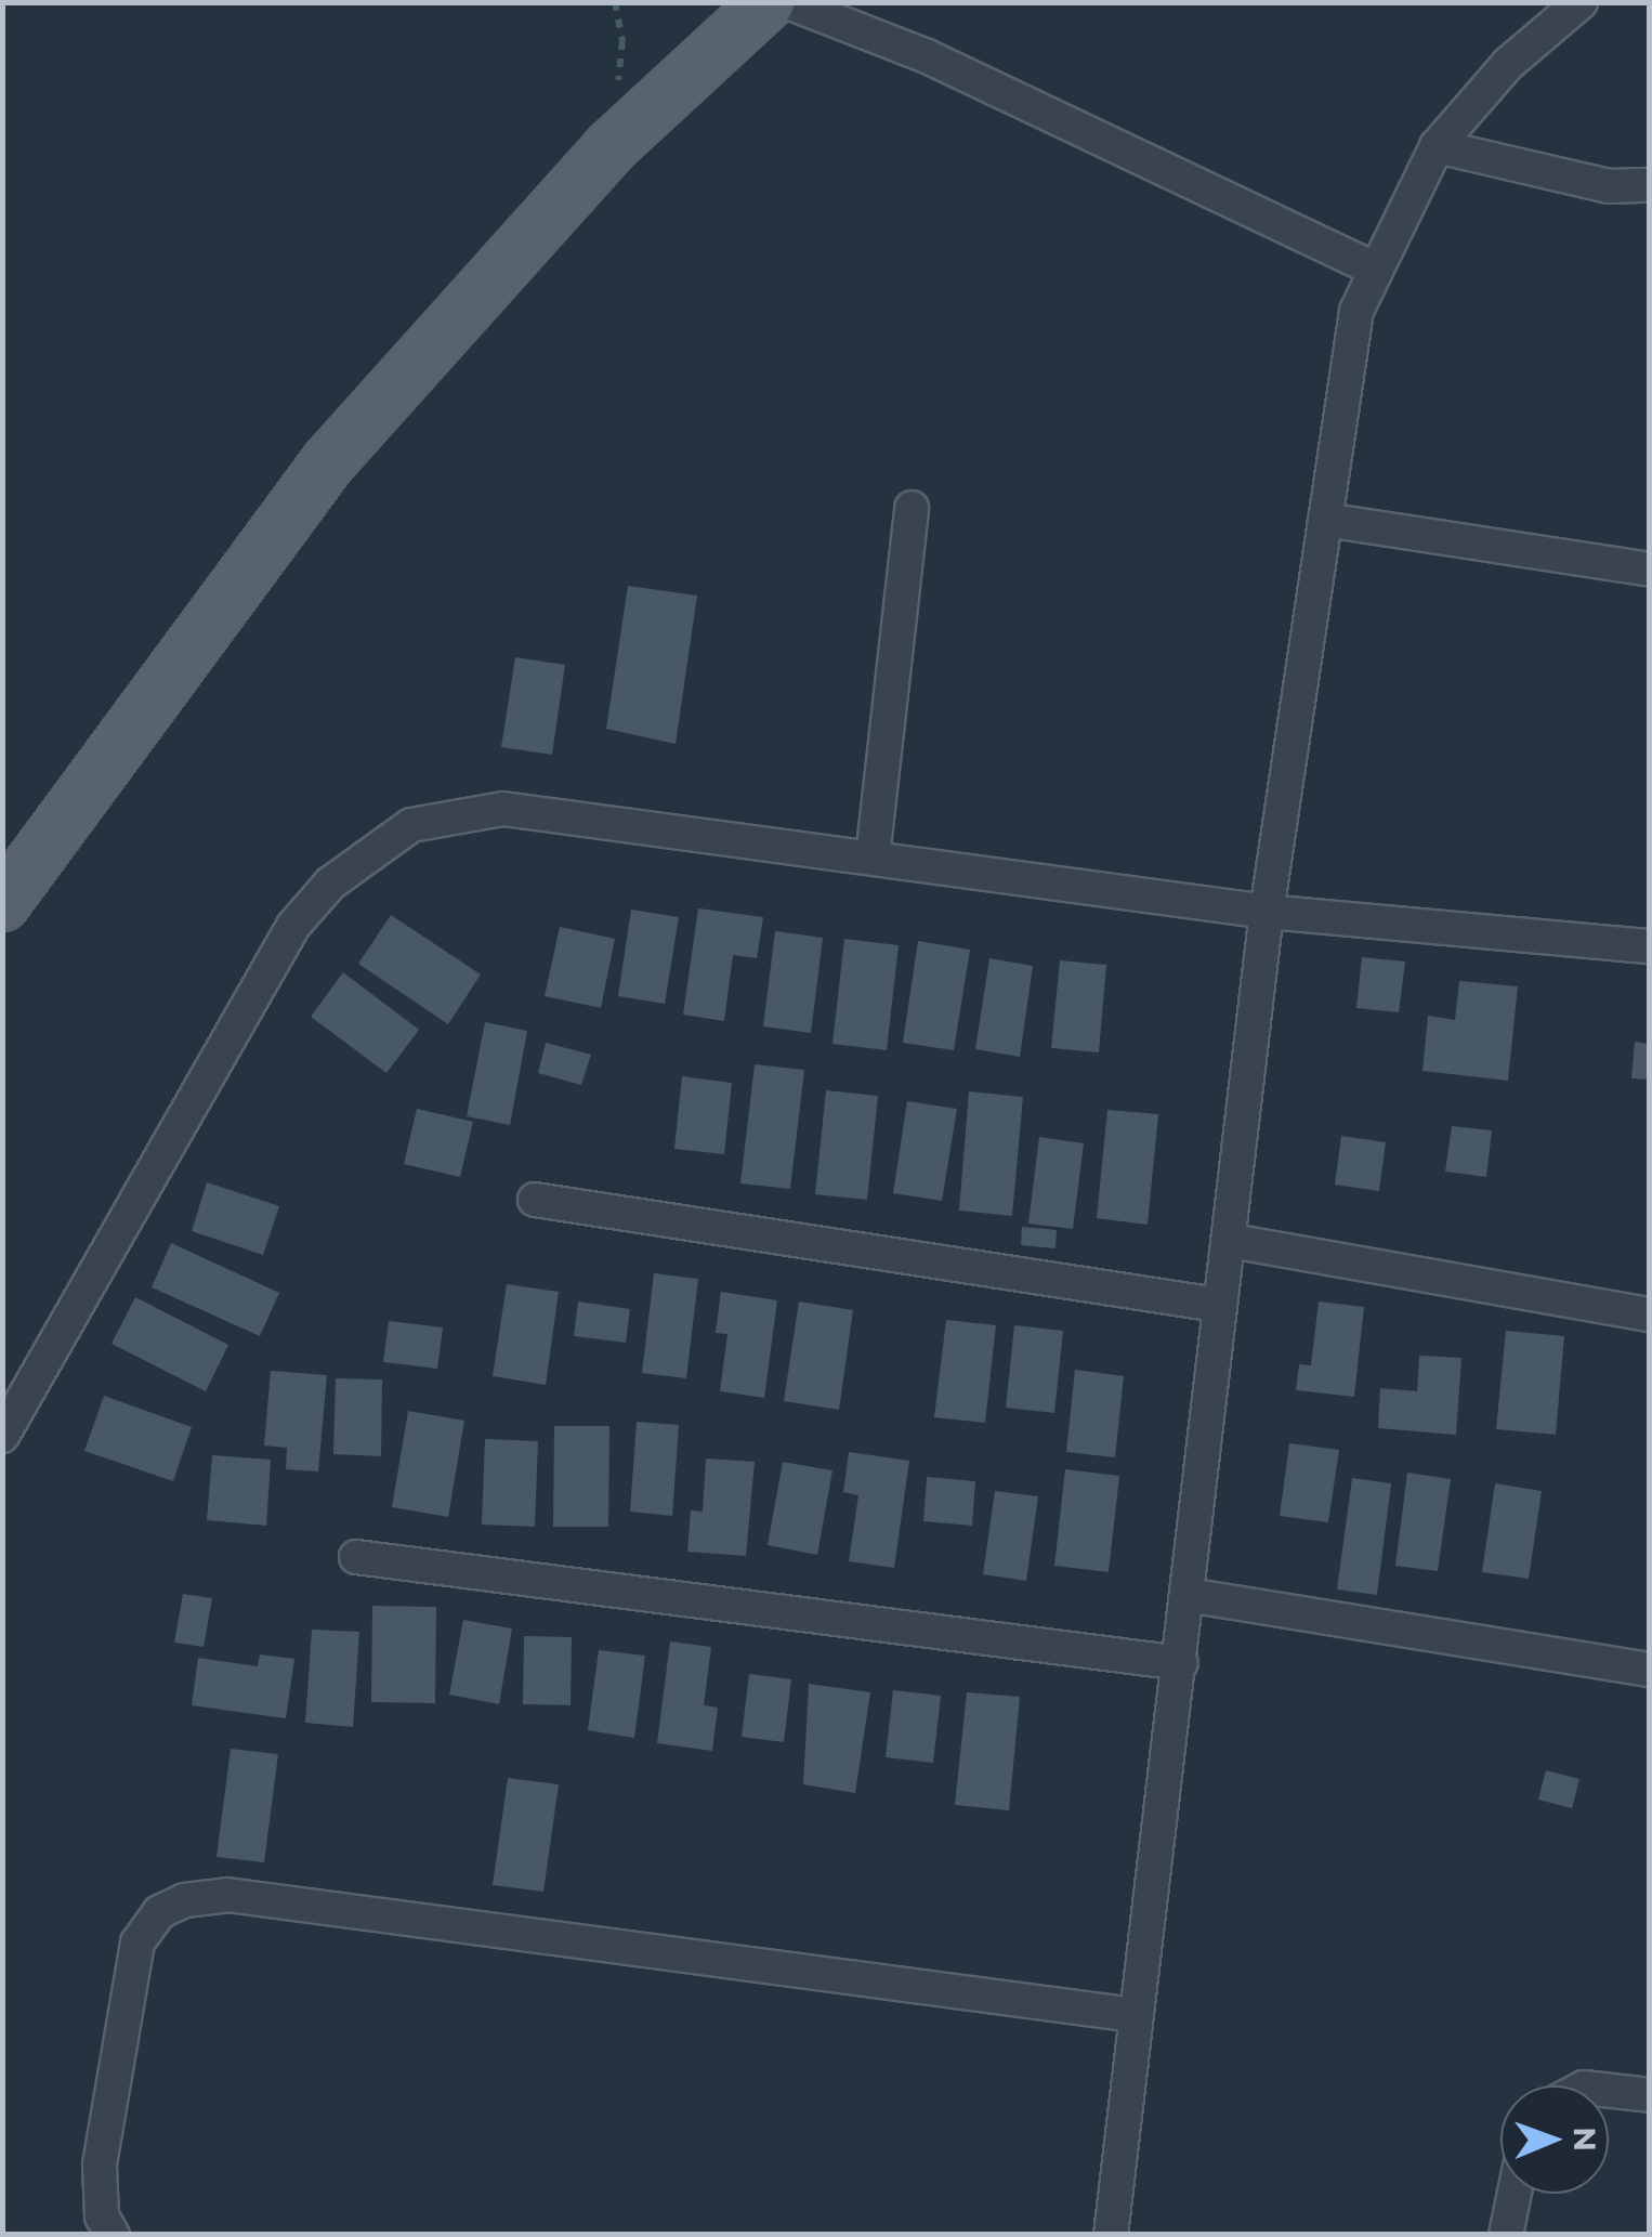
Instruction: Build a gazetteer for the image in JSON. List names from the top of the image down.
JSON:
{
  "north": "right"
}
